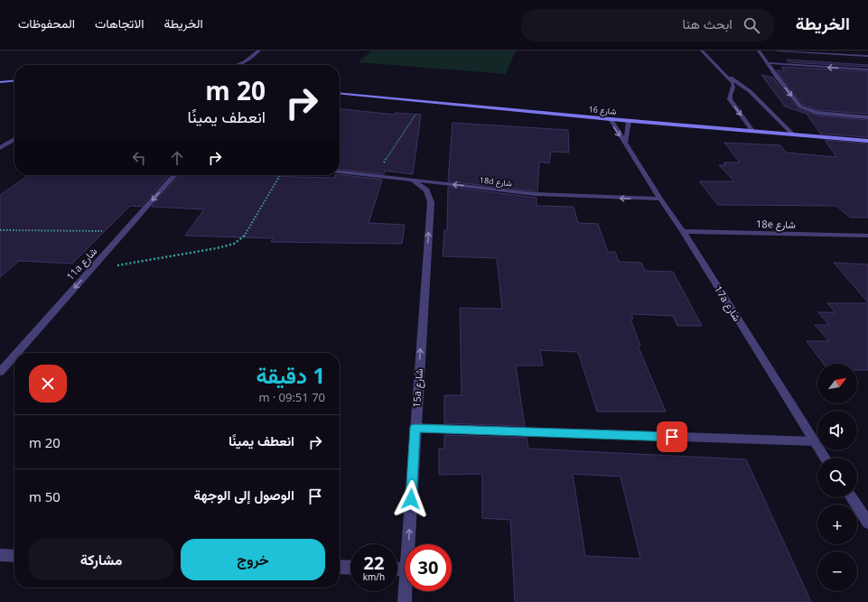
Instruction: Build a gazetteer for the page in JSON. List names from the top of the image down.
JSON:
{
  "streets": {
    "street": [
      "شارع 16",
      "18d شارع",
      "18e شارع",
      "11a شارع",
      "17a شارع",
      "15a شارع"
    ]
  },
  "crossings": [
    ["شارع 16", "17a شارع"],
    ["18d شارع", "17a شارع"],
    ["18d شارع", "15a شارع"],
    ["18e شارع", "17a شارع"]
  ],
  "one_way": ["18d شارع", "11a شارع", "15a شارع"],
  "north": "top right",
  "page": {
    "header": "الخريطة",
    "search": "ابحث هنا",
    "nav": ["الخريطة", "الاتجاهات", "المحفوظات"],
    "turn": ["20 m", "انعطف يمينًا"],
    "heading": ["1 دقيقة", "70 m · 09:51"],
    "map_buttons": ["+", "−"],
    "list": [
      {
        "name": "انعطف يمينًا",
        "value": "20 m"
      },
      {
        "name": "الوصول إلى الوجهة",
        "value": "50 m"
      }
    ],
    "buttons": ["خروج", "مشاركة"],
    "speed": "22 km/h",
    "limit": "30"
  }
}
